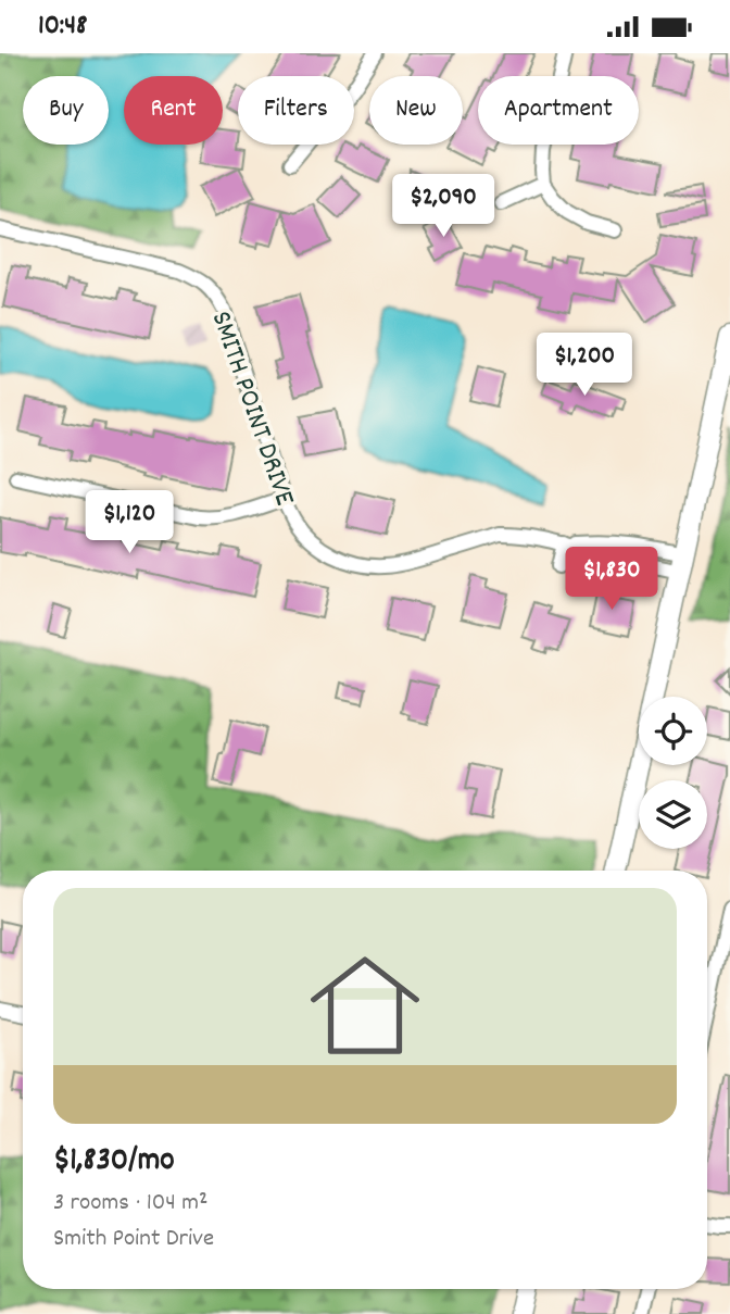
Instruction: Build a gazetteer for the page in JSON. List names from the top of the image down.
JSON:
{
  "streets": {
    "street": ["SMITH POINT DRIVE"]
  },
  "page": {
    "status": "10:48",
    "chip": [
      "Buy",
      "Rent",
      "Filters",
      "New",
      "Apartment"
    ],
    "price": [
      "$2,090",
      "$1,200",
      "$1,120",
      "$1,830"
    ],
    "list": [
      {
        "name": "$1,830/mo",
        "note": "3 rooms · 104 m² · Smith Point Drive"
      }
    ]
  }
}
